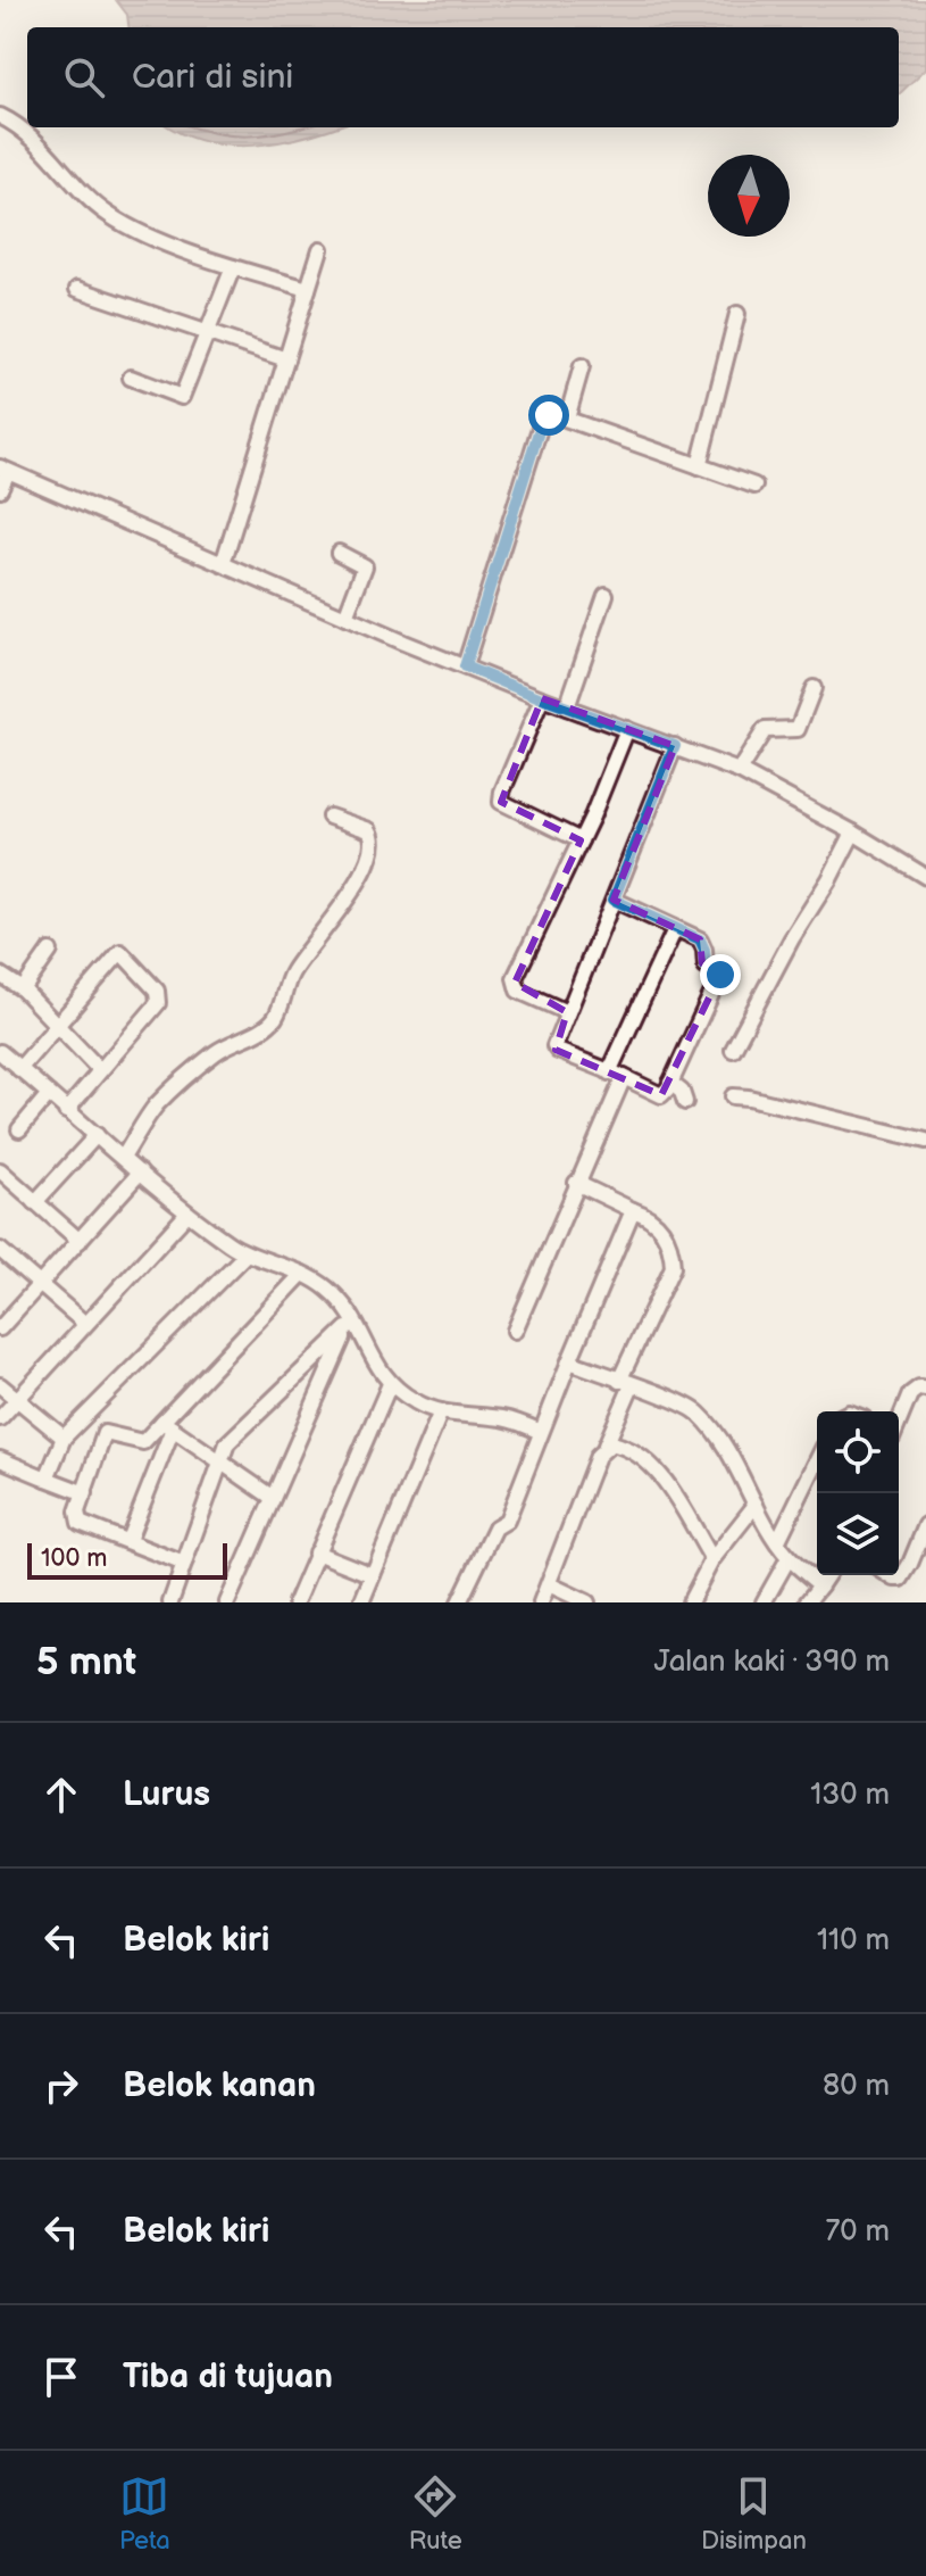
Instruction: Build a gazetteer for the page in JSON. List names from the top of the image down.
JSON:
{
  "scale_bar": "100 m",
  "north": "bottom",
  "page": {
    "search": "Cari di sini",
    "scale": "100 m",
    "heading": ["5 mnt", "Jalan kaki · 390 m"],
    "list": [
      ["Lurus", "130 m"],
      ["Belok kiri", "110 m"],
      ["Belok kanan", "80 m"],
      ["Belok kiri", "70 m"],
      "Tiba di tujuan"
    ],
    "nav": ["Peta", "Rute", "Disimpan"]
  }
}
